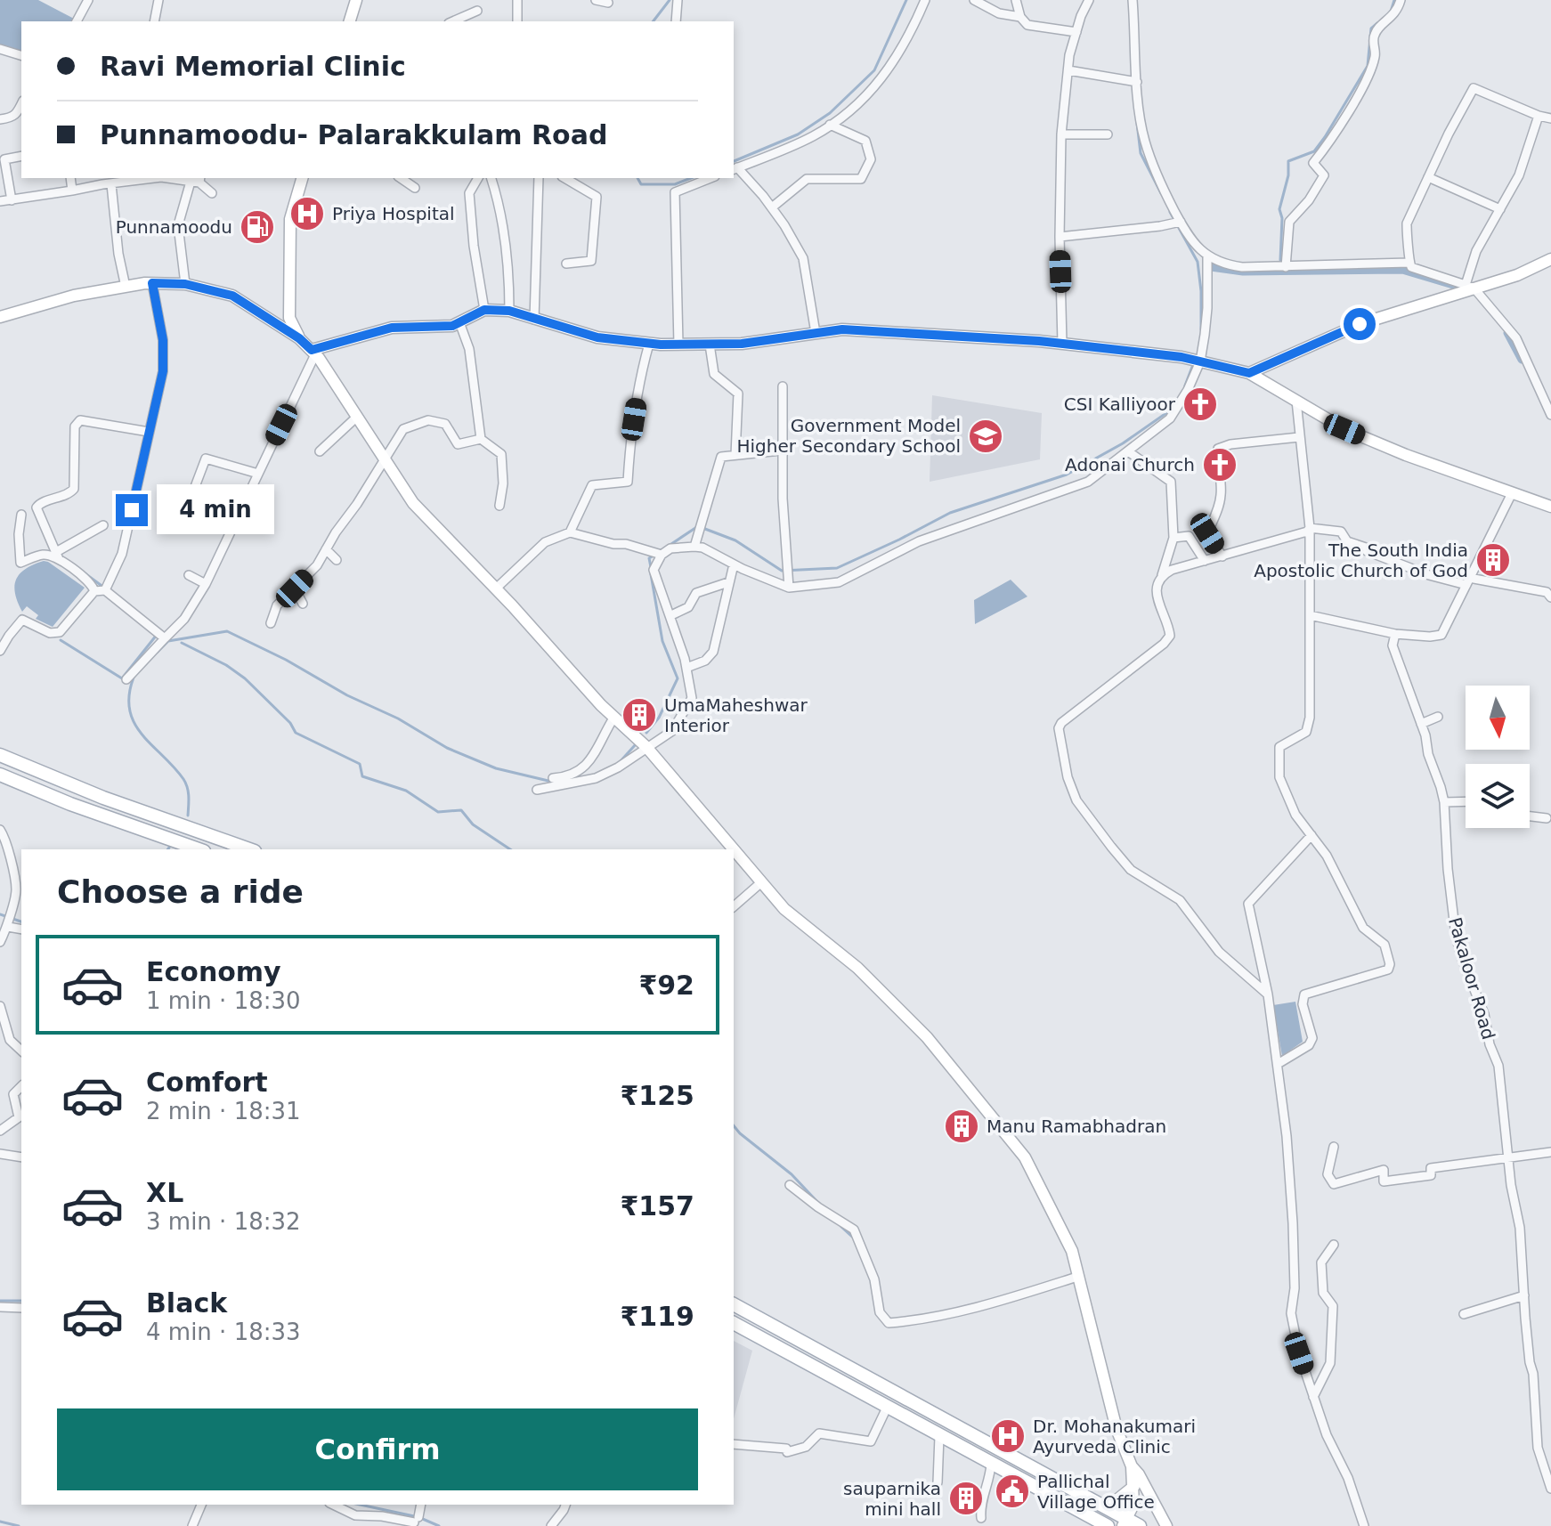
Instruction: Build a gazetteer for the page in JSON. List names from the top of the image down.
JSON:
{
  "streets": {
    "street": ["Pakaloor Road"]
  },
  "places": {
    "hospital": ["Priya Hospital", "Dr. Mohanakumari Ayurveda Clinic"],
    "fuel station": ["Punnamoodu"],
    "church": ["CSI Kalliyoor", "Adonai Church"],
    "school or university": ["Government Model Higher Secondary School"],
    "building": [
      "The South India Apostolic Church of God",
      "UmaMaheshwar Interior",
      "Manu Ramabhadran",
      "sauparnika mini hall"
    ],
    "public building": ["Pallichal Village Office"]
  },
  "north": "bottom",
  "page": {
    "banner": ["Ravi Memorial Clinic", "Punnamoodu- Palarakkulam Road"],
    "bubble": "4 min",
    "heading": "Choose a ride",
    "list": [
      {
        "name": "Economy",
        "note": "1 min · 18:30",
        "value": "₹92"
      },
      {
        "name": "Comfort",
        "note": "2 min · 18:31",
        "value": "₹125"
      },
      {
        "name": "XL",
        "note": "3 min · 18:32",
        "value": "₹157"
      },
      {
        "name": "Black",
        "note": "4 min · 18:33",
        "value": "₹119"
      }
    ],
    "buttons": "Confirm"
  }
}
